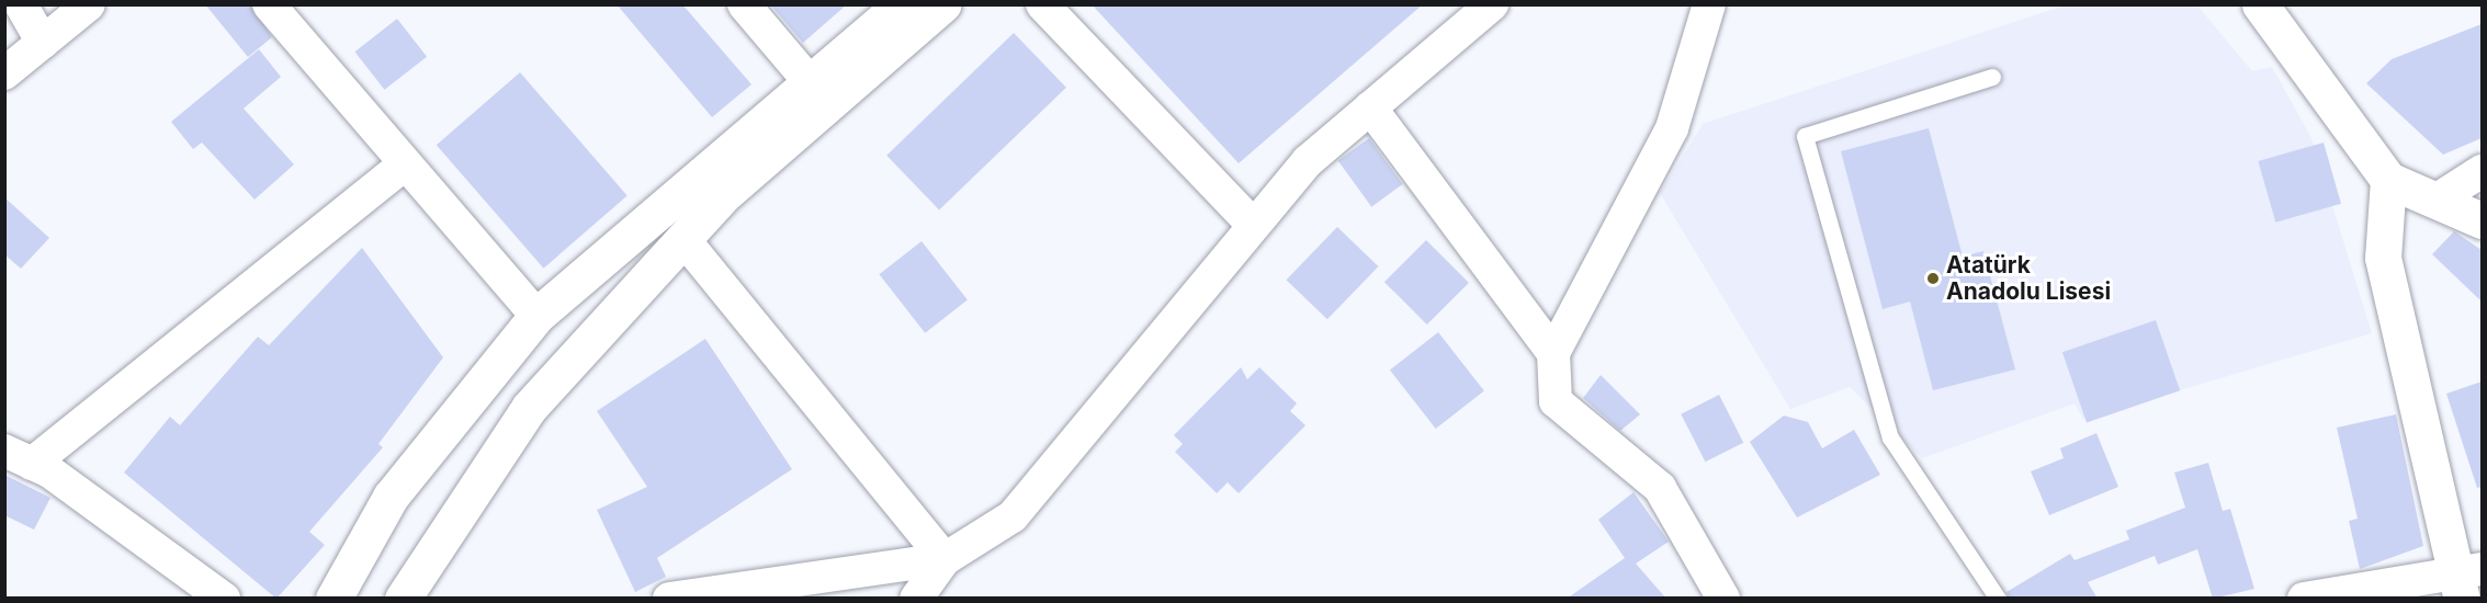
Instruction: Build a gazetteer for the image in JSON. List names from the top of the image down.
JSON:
{
  "places": ["Atatürk Anadolu Lisesi"]
}
